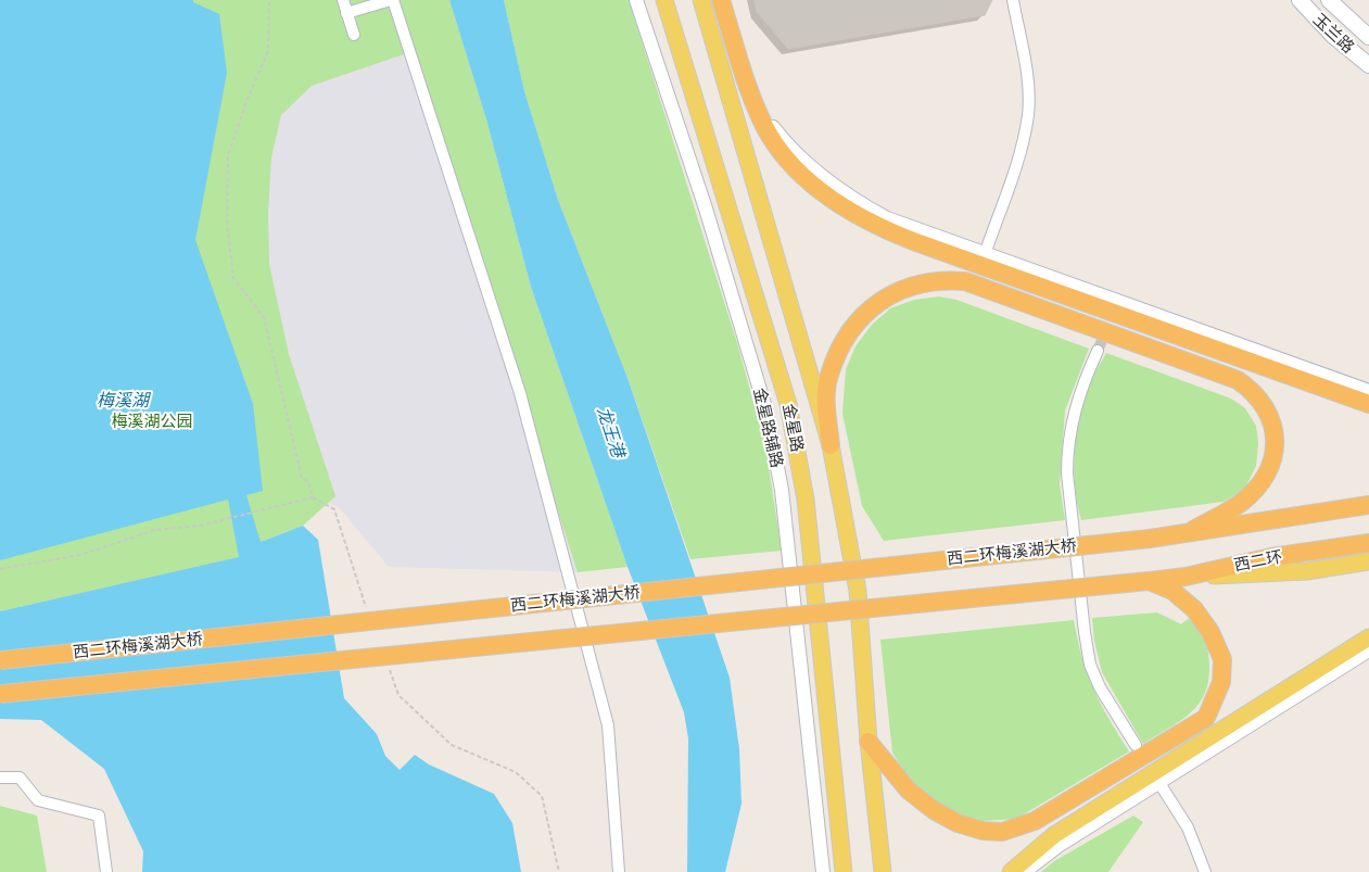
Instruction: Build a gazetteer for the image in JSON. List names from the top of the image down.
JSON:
{
  "streets": {
    "highway": ["西二环梅溪湖大桥", "西二环"],
    "main road": ["玉兰路", "金星路"],
    "street": ["金星路辅路"]
  },
  "crossings": [
    ["西二环梅溪湖大桥", "西二环"]
  ],
  "water": ["梅溪湖", "龙王港"],
  "parks": ["梅溪湖公园"]
}
